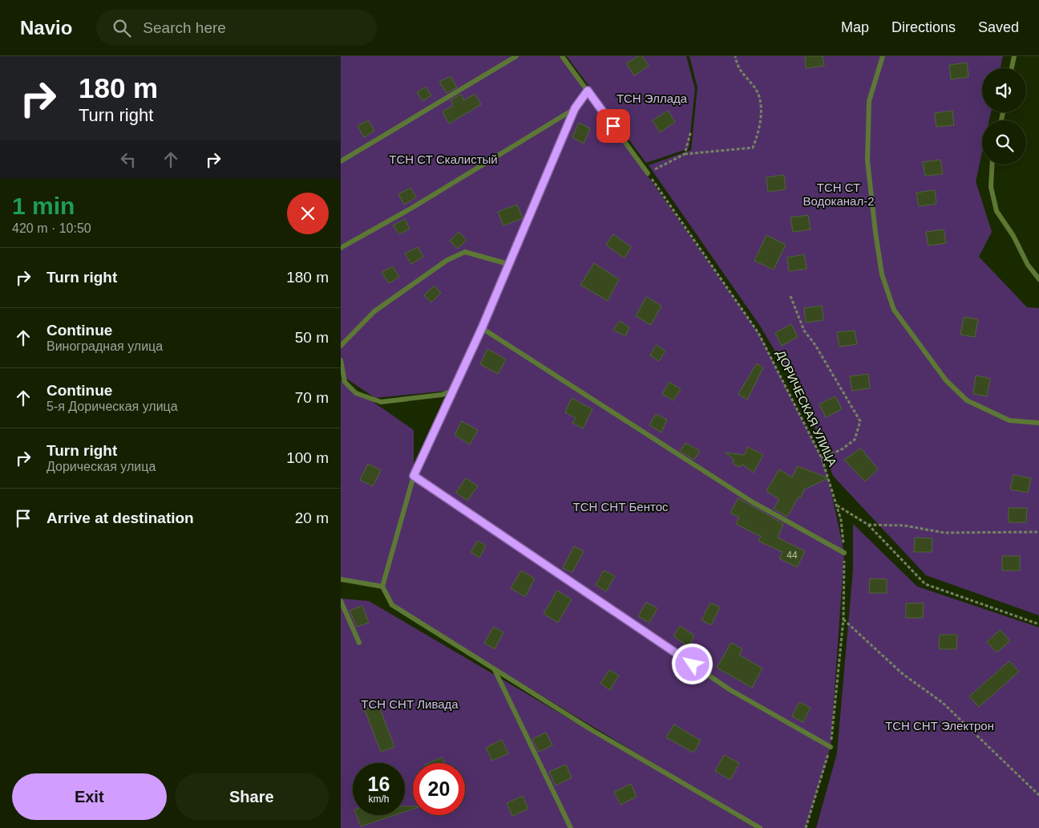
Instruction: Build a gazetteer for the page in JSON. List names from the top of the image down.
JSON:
{
  "streets": {
    "path": ["ДОРИЧЕСКАЯ УЛИЦА"]
  },
  "parks": [
    "ТСН Эллада",
    "ТСН СТ Скалистый",
    "ТСН СТ Водоканал-2",
    "ТСН СНТ Бентос",
    "ТСН СНТ Ливада",
    "ТСН СНТ Электрон"
  ],
  "house_numbers": ["44"],
  "page": {
    "header": "Navio",
    "search": "Search here",
    "nav": ["Map", "Directions", "Saved"],
    "turn": ["180 m", "Turn right"],
    "heading": ["1 min", "420 m · 10:50"],
    "list": [
      {
        "name": "Turn right",
        "value": "180 m"
      },
      {
        "name": "Continue",
        "note": "Виноградная улица",
        "value": "50 m"
      },
      {
        "name": "Continue",
        "note": "5-я Дорическая улица",
        "value": "70 m"
      },
      {
        "name": "Turn right",
        "note": "Дорическая улица",
        "value": "100 m"
      },
      {
        "name": "Arrive at destination",
        "value": "20 m"
      }
    ],
    "speed": "16 km/h",
    "limit": "20",
    "buttons": ["Exit", "Share"]
  }
}
